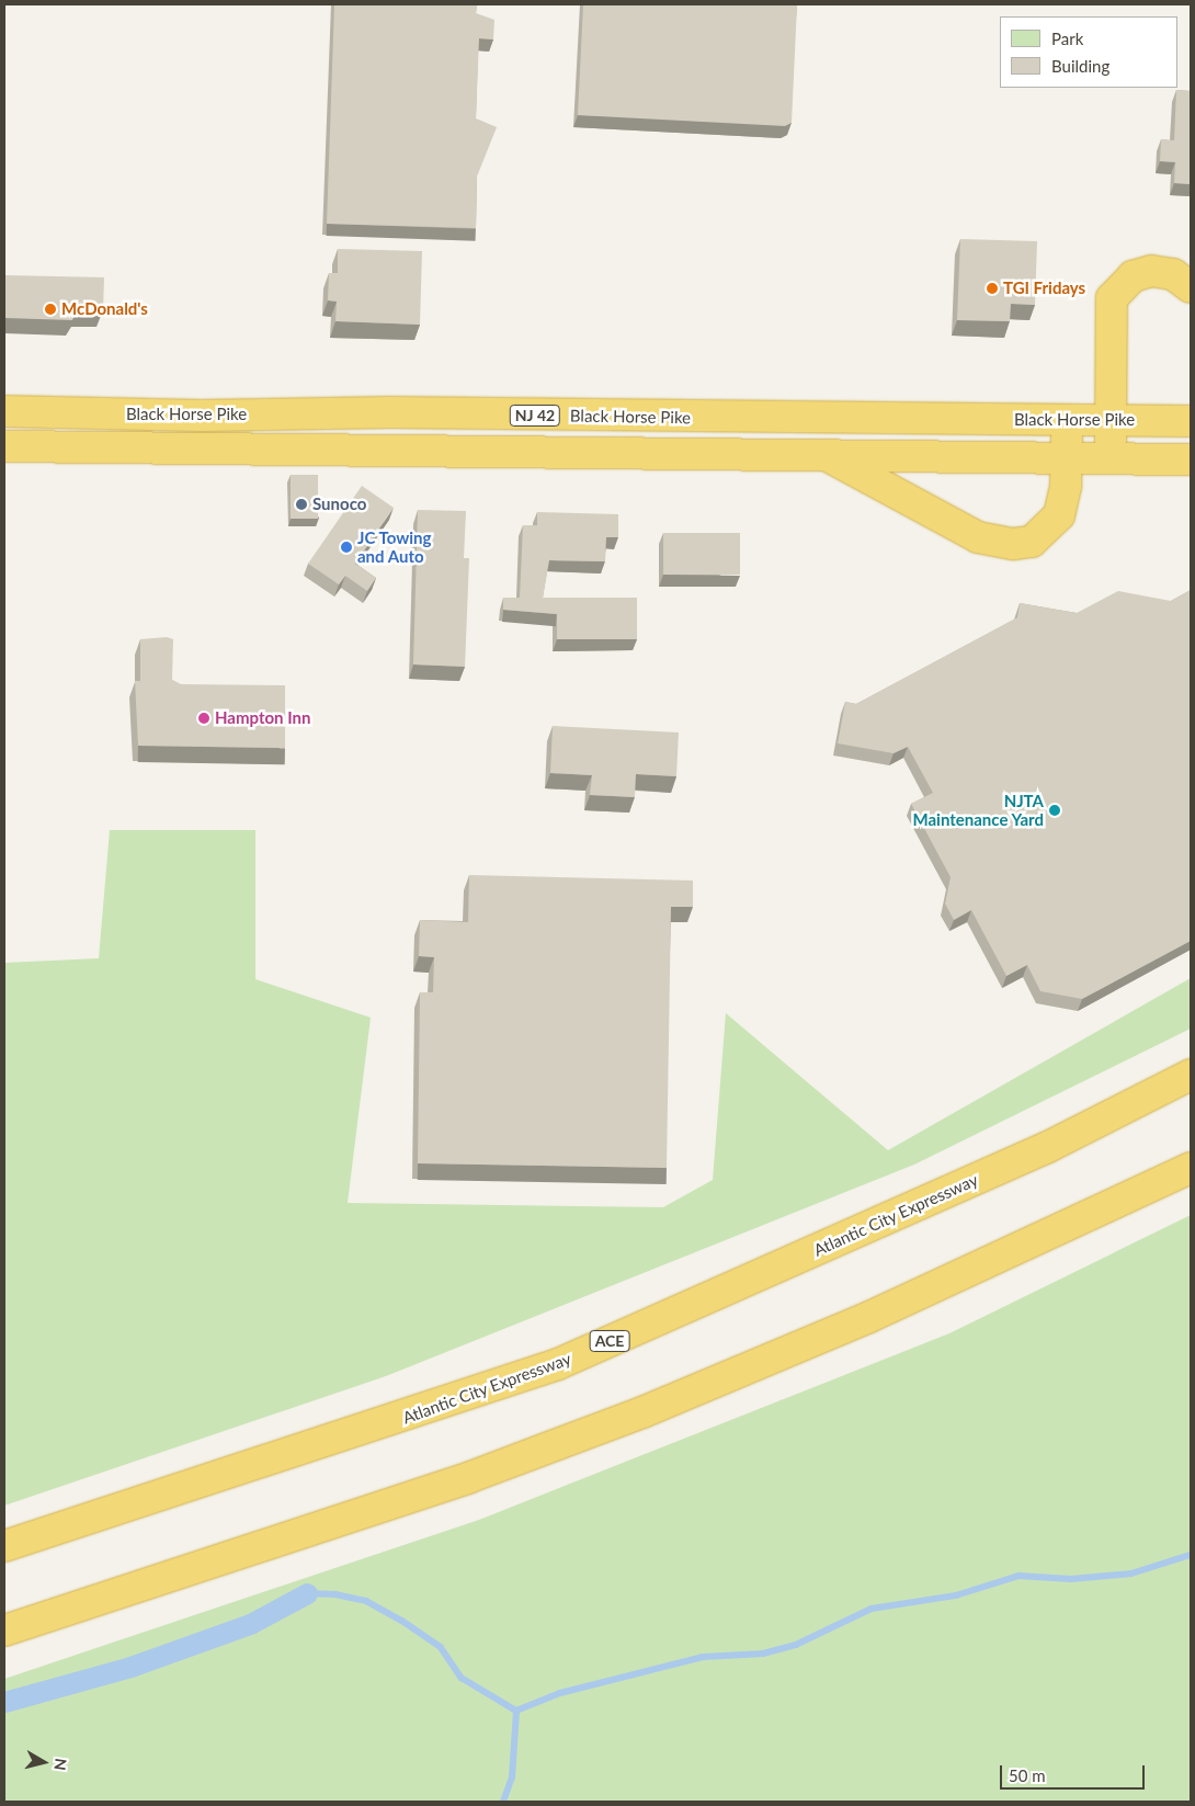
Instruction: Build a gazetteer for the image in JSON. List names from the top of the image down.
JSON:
{
  "streets": {
    "highway": [
      "Black Horse Pike",
      "NJ 42",
      "Atlantic City Expressway",
      "ACE"
    ]
  },
  "crossings": [
    ["Black Horse Pike", "NJ 42"]
  ],
  "places": [
    "TGI Fridays",
    "McDonald's",
    "Sunoco",
    "JC Towing and Auto",
    "Hampton Inn",
    "NJTA Maintenance Yard"
  ],
  "legend": ["Park", "Building"],
  "scale_bar": "50 m",
  "north": "right"
}
